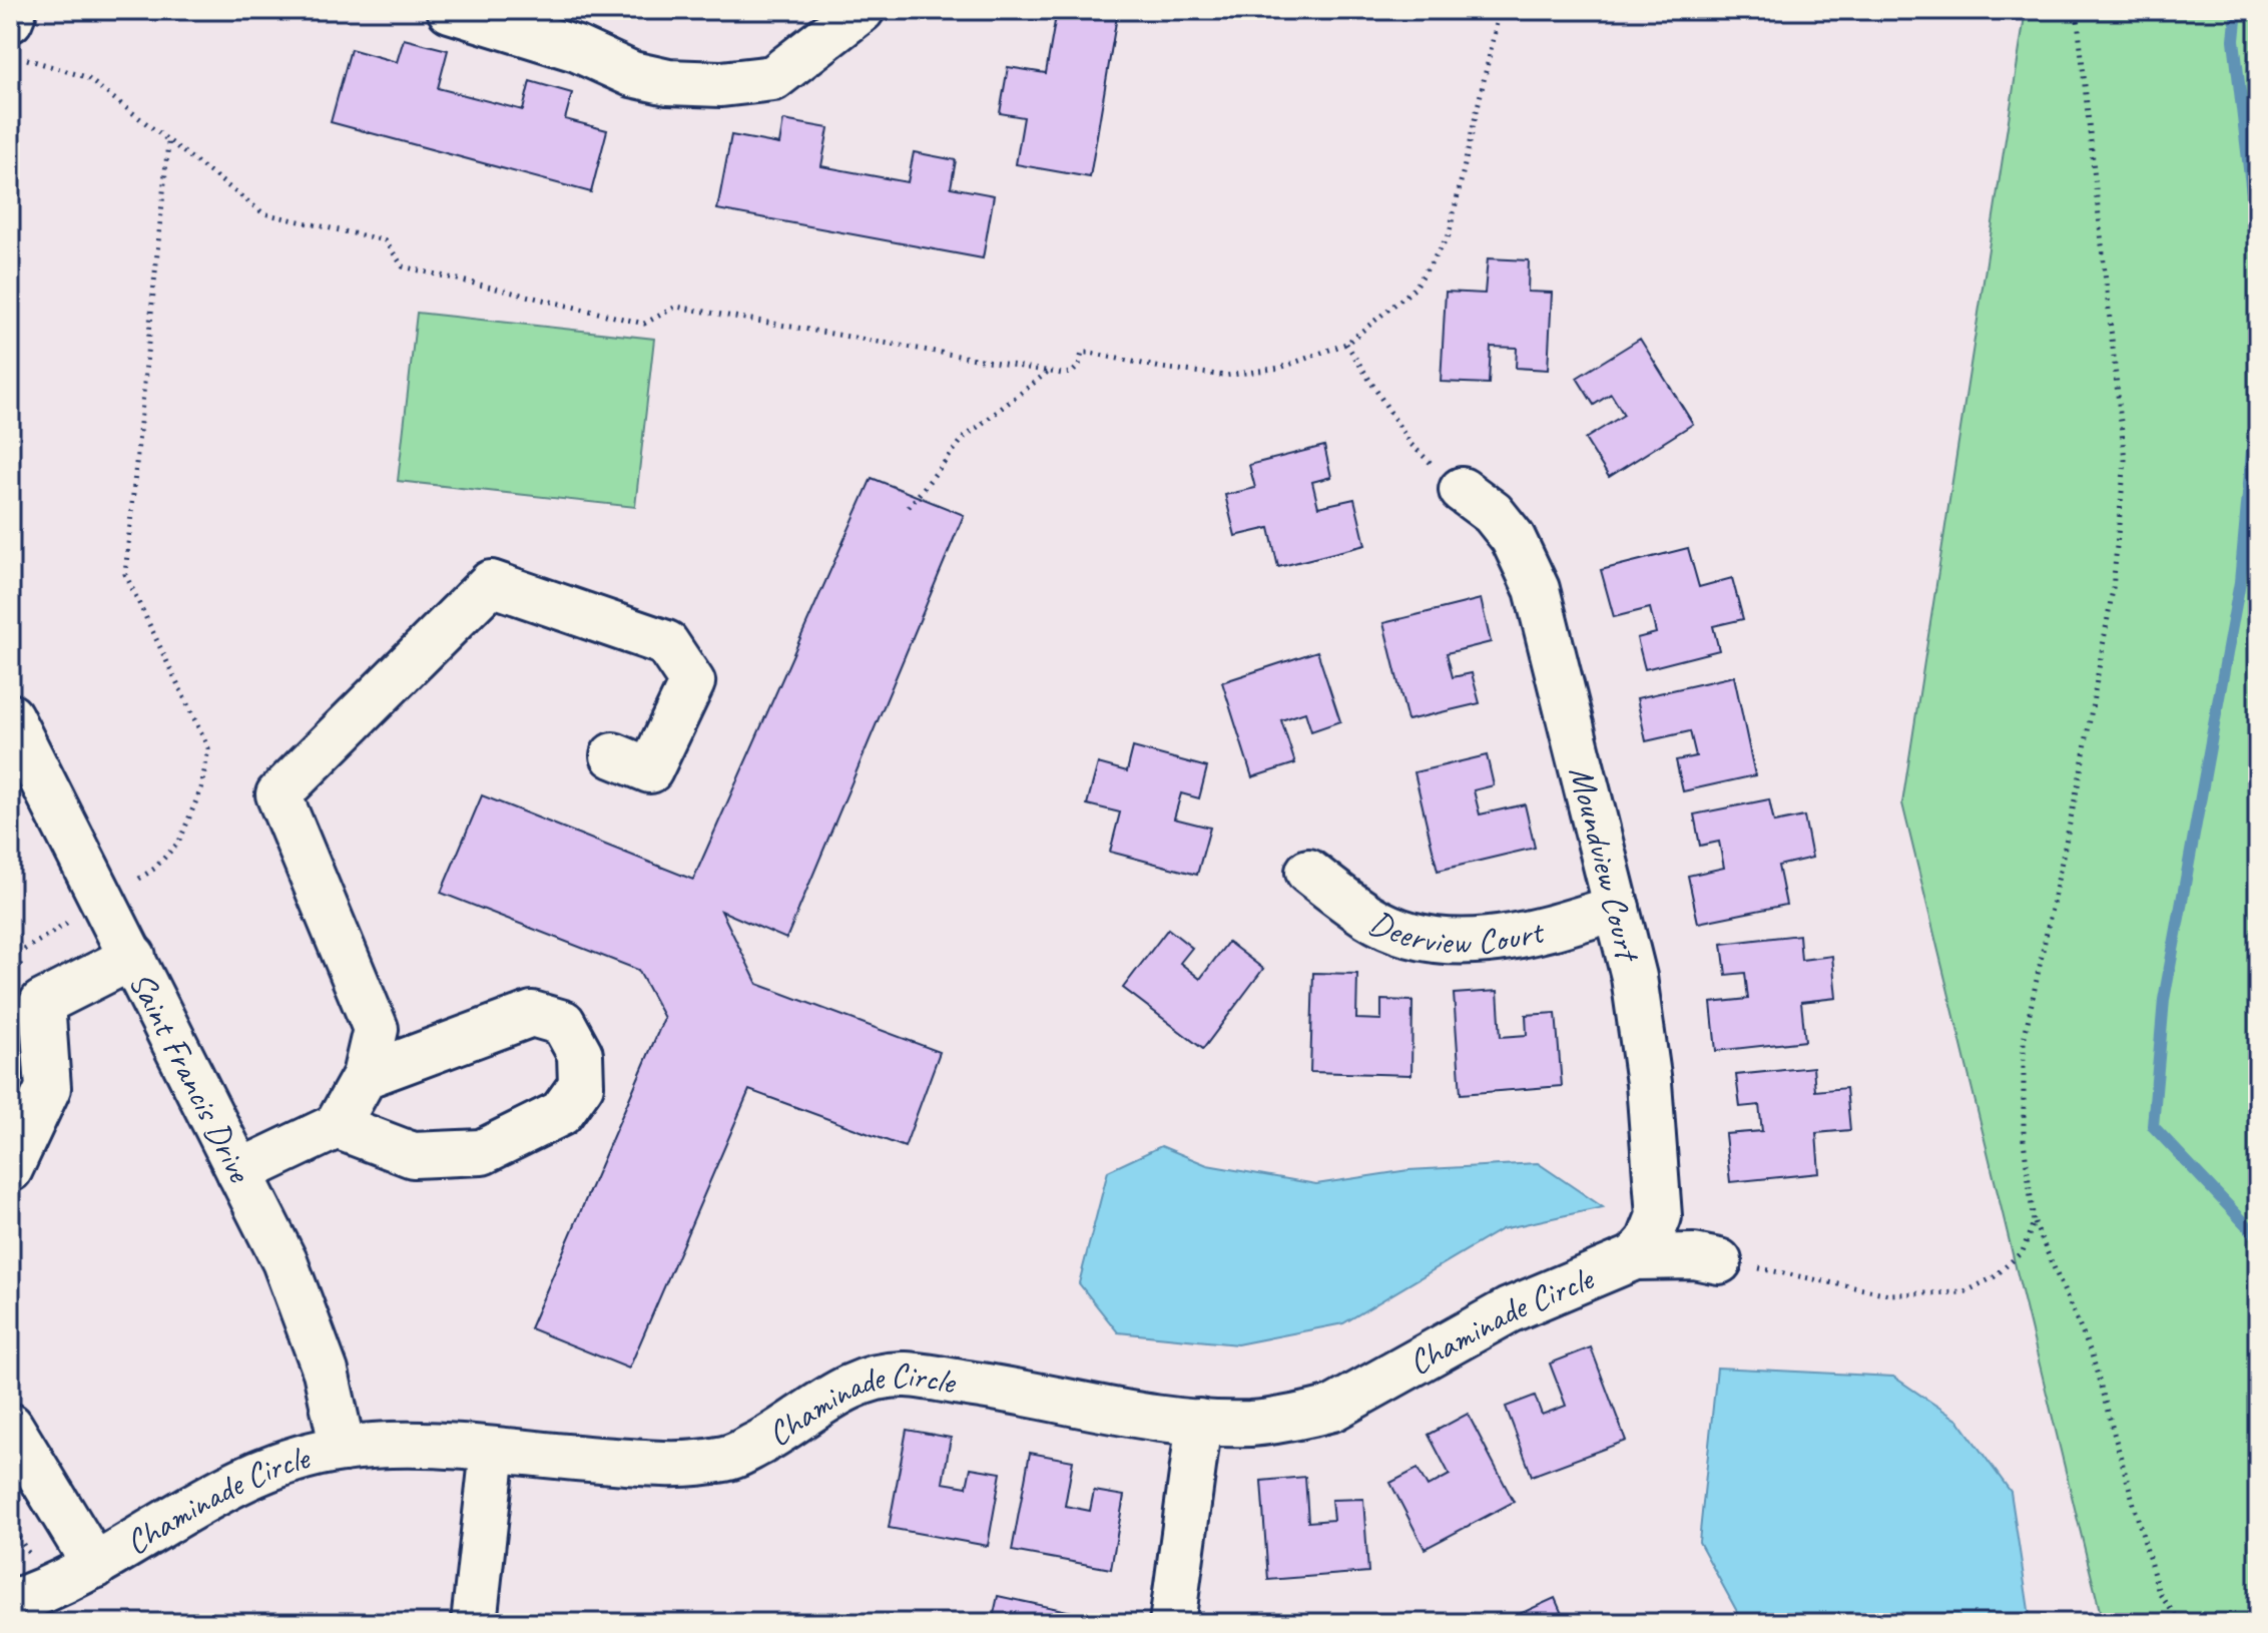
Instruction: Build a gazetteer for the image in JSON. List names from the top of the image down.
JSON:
{
  "streets": {
    "street": [
      "Moundview Court",
      "Deerview Court",
      "Saint Francis Drive",
      "Chaminade Circle"
    ]
  },
  "crossings": [
    ["Moundview Court", "Deerview Court"],
    ["Moundview Court", "Chaminade Circle"],
    ["Saint Francis Drive", "Chaminade Circle"]
  ]
}
